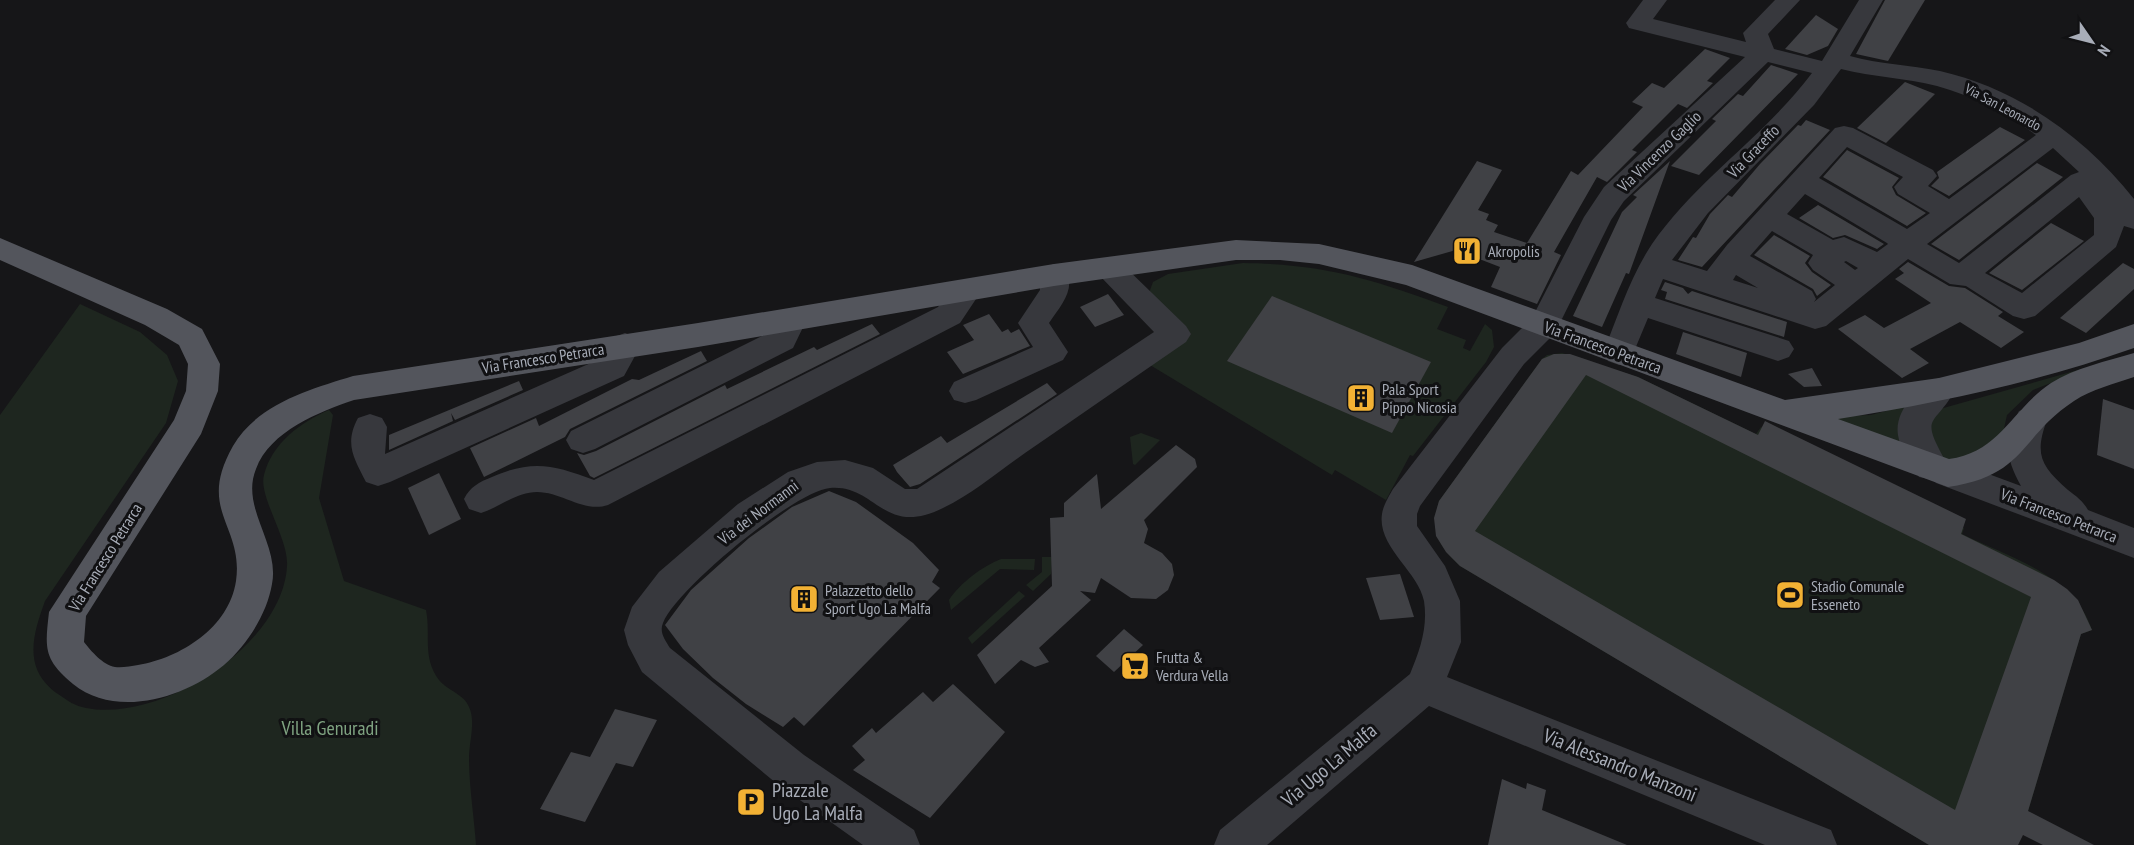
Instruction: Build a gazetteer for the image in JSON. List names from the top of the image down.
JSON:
{
  "streets": {
    "main road": ["Via Francesco Petrarca"],
    "street": [
      "Via San Leonardo",
      "Via Vincenzo Gaglio",
      "Via Graceffo",
      "Via dei Normanni",
      "Via Ugo La Malfa",
      "Via Alessandro Manzoni"
    ]
  },
  "crossings": [
    ["Via San Leonardo", "Via Vincenzo Gaglio"],
    ["Via San Leonardo", "Via Graceffo"],
    ["Via Vincenzo Gaglio", "Via Francesco Petrarca"],
    ["Via Vincenzo Gaglio", "Via Ugo La Malfa"],
    ["Via Vincenzo Gaglio", "Via Alessandro Manzoni"],
    ["Via Graceffo", "Via Francesco Petrarca"],
    ["Via Francesco Petrarca", "Via dei Normanni"],
    ["Via Ugo La Malfa", "Via Alessandro Manzoni"]
  ],
  "parks": ["Villa Genuradi"],
  "places": {
    "restaurant": ["Akropolis"],
    "building": ["Pala Sport Pippo Nicosia", "Palazzetto dello Sport Ugo La Malfa"],
    "sports": ["Stadio Comunale Esseneto"],
    "supermarket": ["Frutta & Verdura Vella"],
    "parking": ["Piazzale Ugo La Malfa"]
  },
  "north": "bottom right"
}
